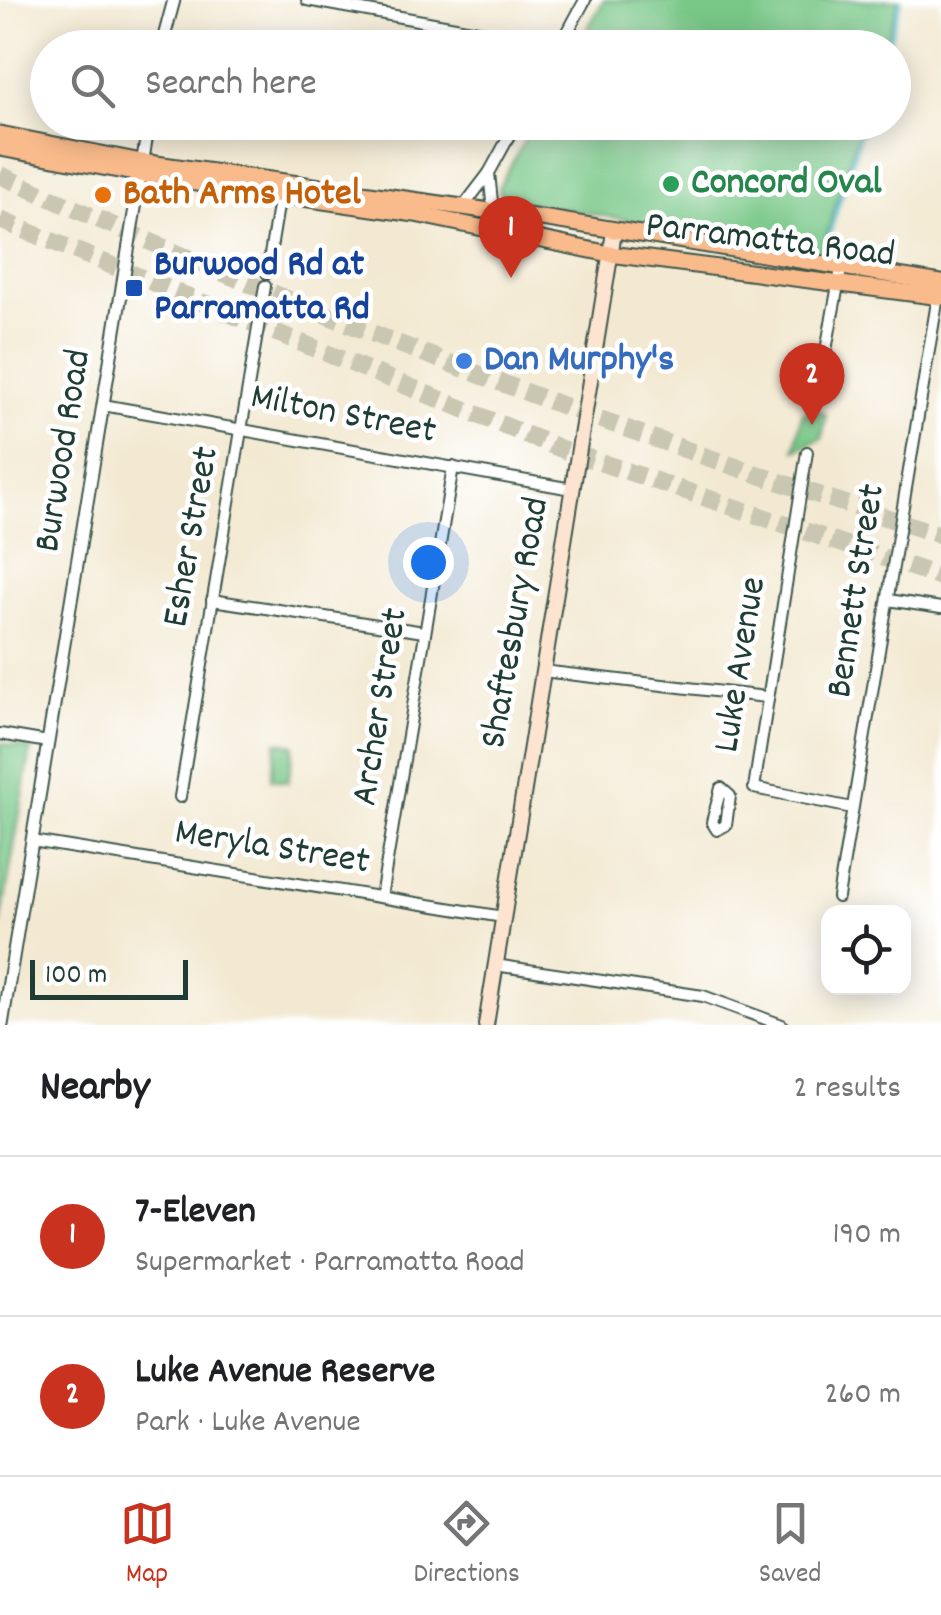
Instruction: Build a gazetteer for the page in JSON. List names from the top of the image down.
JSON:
{
  "streets": {
    "highway": ["Parramatta Road"],
    "main road": ["Shaftesbury Road"],
    "street": [
      "Milton Street",
      "Burwood Road",
      "Esher Street",
      "Bennett Street",
      "Luke Avenue",
      "Archer Street",
      "Meryla Street"
    ]
  },
  "crossings": [
    ["Parramatta Road", "Burwood Road"],
    ["Parramatta Road", "Bennett Street"],
    ["Parramatta Road", "Shaftesbury Road"],
    ["Milton Street", "Burwood Road"],
    ["Milton Street", "Esher Street"],
    ["Milton Street", "Shaftesbury Road"],
    ["Milton Street", "Archer Street"],
    ["Burwood Road", "Meryla Street"],
    ["Bennett Street", "Luke Avenue"],
    ["Shaftesbury Road", "Meryla Street"],
    ["Archer Street", "Meryla Street"]
  ],
  "places": {
    "other": ["Concord Oval", "Bath Arms Hotel", "Dan Murphy's"],
    "transit": ["Burwood Rd at Parramatta Rd"]
  },
  "scale_bar": "100 m",
  "page": {
    "search": "Search here",
    "pins": ["1", "2"],
    "scale": "100 m",
    "heading": ["Nearby", "2 results"],
    "list": [
      {
        "mark": "1",
        "name": "7-Eleven",
        "note": "Supermarket · Parramatta Road",
        "value": "190 m"
      },
      {
        "mark": "2",
        "name": "Luke Avenue Reserve",
        "note": "Park · Luke Avenue",
        "value": "260 m"
      }
    ],
    "nav": ["Map", "Directions", "Saved"]
  }
}
